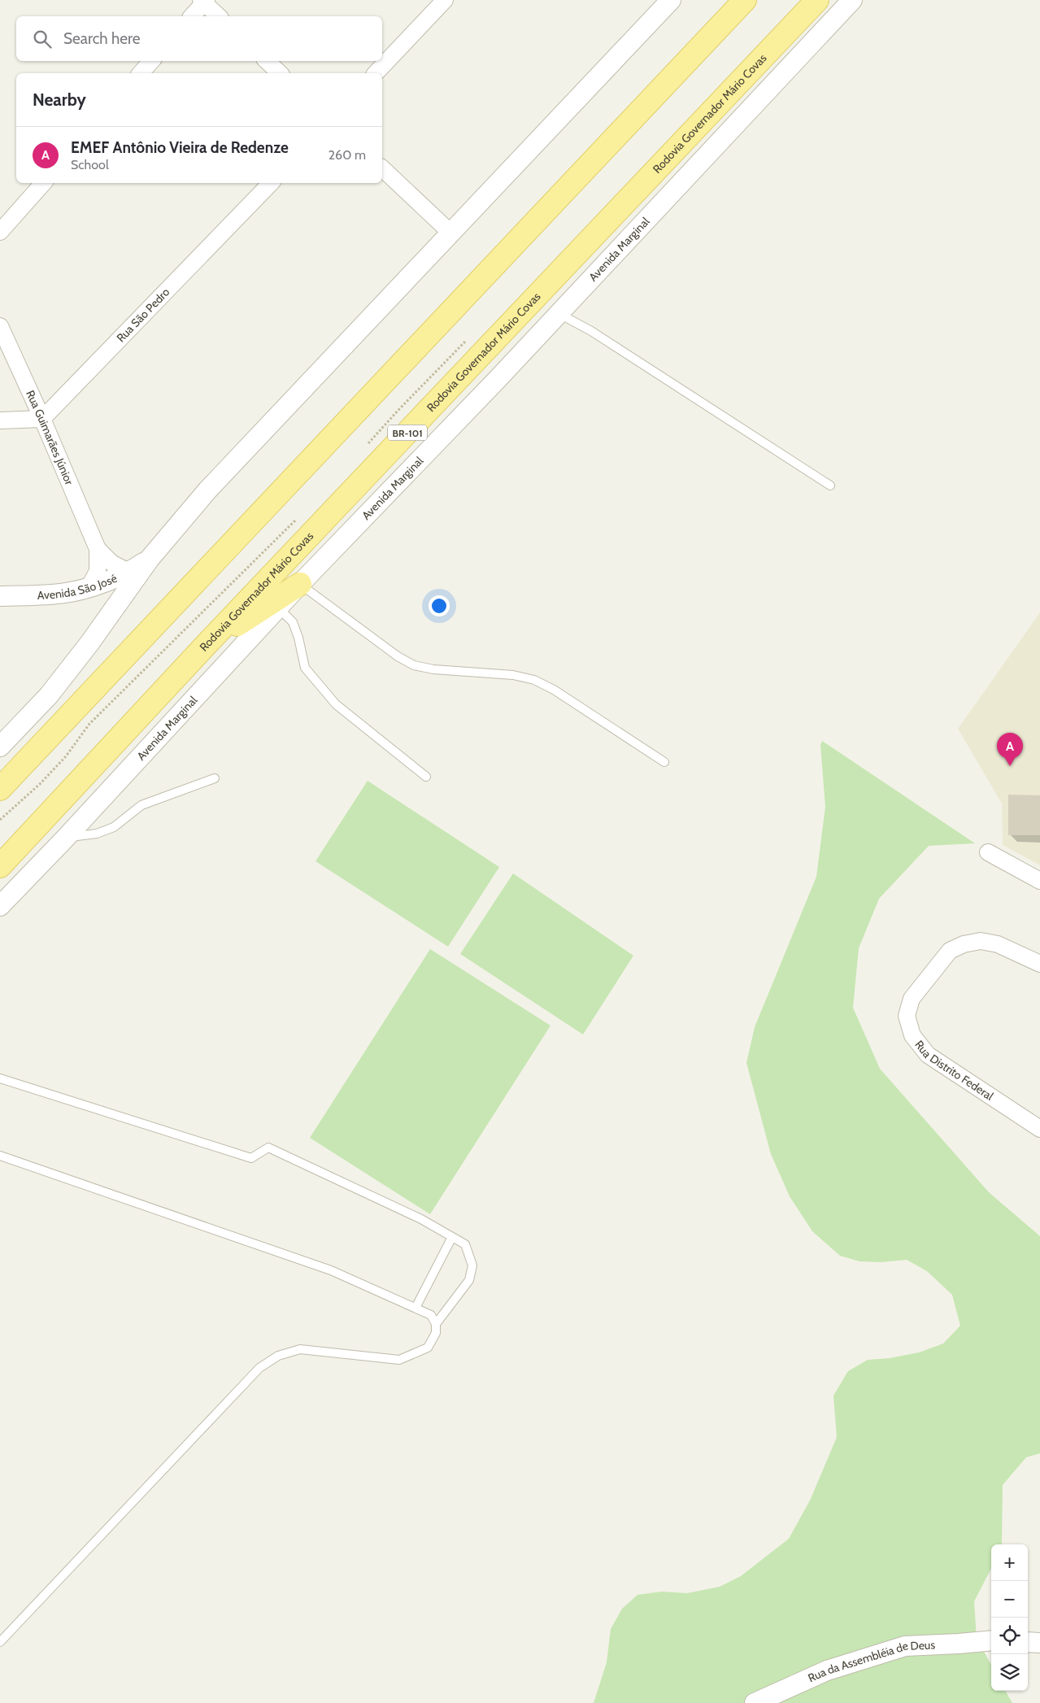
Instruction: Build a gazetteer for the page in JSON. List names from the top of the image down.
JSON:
{
  "streets": {
    "main road": ["Rodovia Governador Mário Covas", "BR-101"],
    "street": [
      "Avenida Marginal",
      "Rua São Pedro",
      "Rua Guimarães Júnior",
      "Avenida São José",
      "Rua Distrito Federal",
      "Rua da Assembléia de Deus"
    ]
  },
  "crossings": [
    ["Rua São Pedro", "Rua Guimarães Júnior"],
    ["Rua Guimarães Júnior", "Avenida São José"]
  ],
  "page": {
    "search": "Search here",
    "heading": "Nearby",
    "list": [
      {
        "mark": "A",
        "name": "EMEF Antônio Vieira de Redenze",
        "note": "School",
        "value": "260 m"
      }
    ],
    "pins": "A",
    "map_buttons": ["+", "−"]
  }
}
